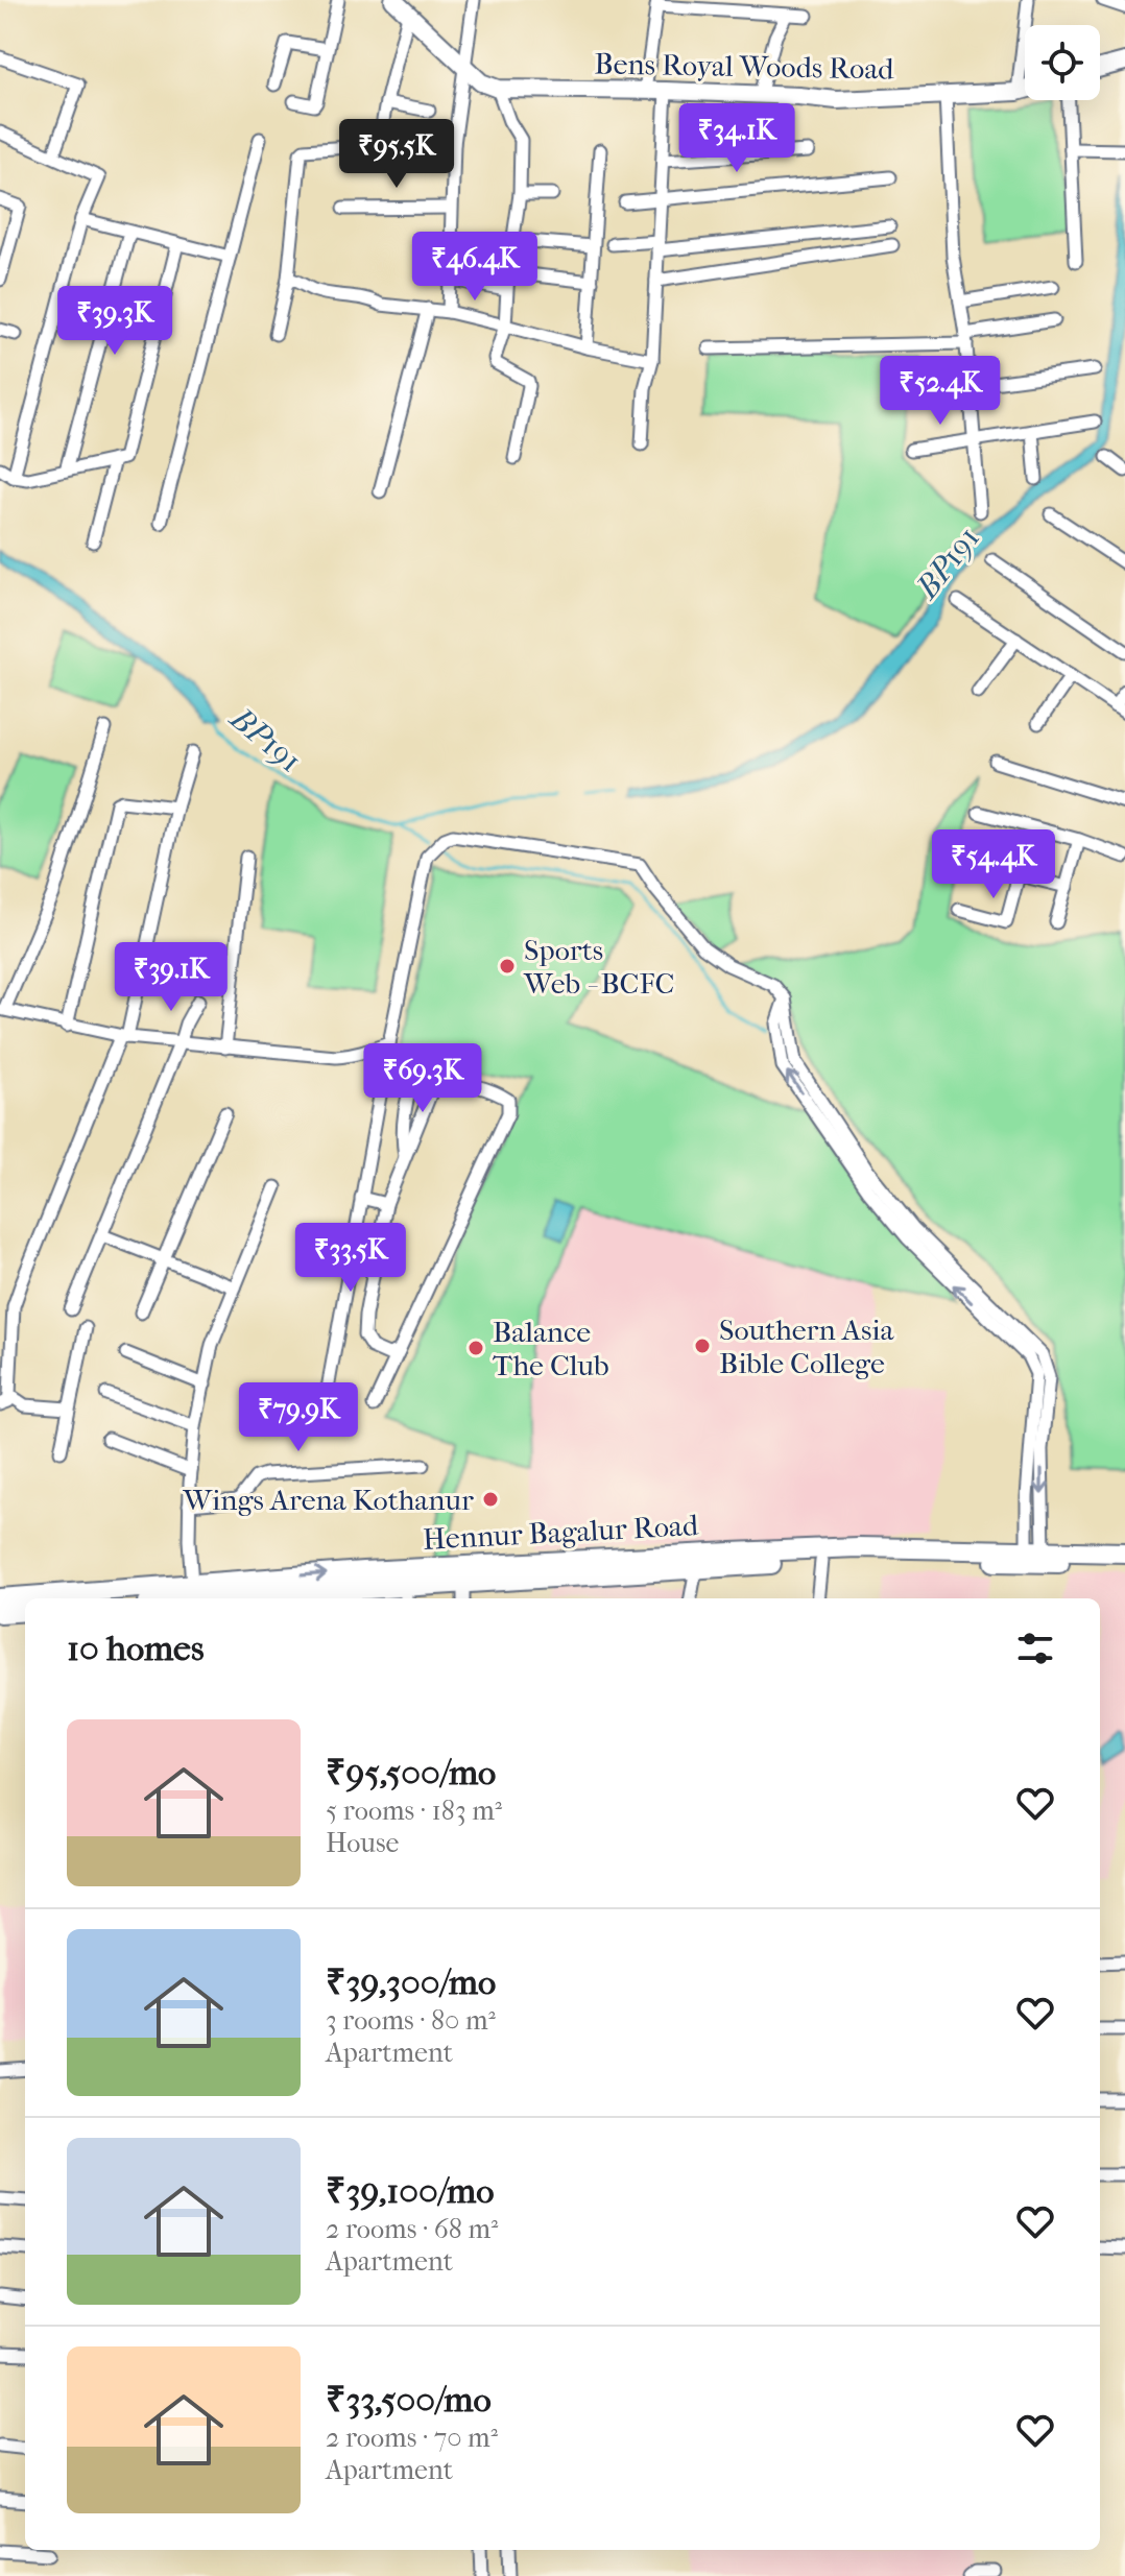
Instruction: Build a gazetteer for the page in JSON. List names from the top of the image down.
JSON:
{
  "streets": {
    "main road": ["Hennur Bagalur Road"],
    "street": ["Bens Royal Woods Road"]
  },
  "water": ["BP191"],
  "places": [
    "Sports Web - BCFC",
    "Southern Asia Bible College",
    "Balance The Club",
    "Wings Arena Kothanur"
  ],
  "page": {
    "price": [
      "₹34.1K",
      "₹95.5K",
      "₹46.4K",
      "₹39.3K",
      "₹52.4K",
      "₹54.4K",
      "₹39.1K",
      "₹69.3K",
      "₹33.5K",
      "₹79.9K"
    ],
    "heading": "10 homes",
    "list": [
      {
        "name": "₹95,500/mo",
        "note": "5 rooms · 183 m² · House"
      },
      {
        "name": "₹39,300/mo",
        "note": "3 rooms · 80 m² · Apartment"
      },
      {
        "name": "₹39,100/mo",
        "note": "2 rooms · 68 m² · Apartment"
      },
      {
        "name": "₹33,500/mo",
        "note": "2 rooms · 70 m² · Apartment"
      }
    ]
  }
}
